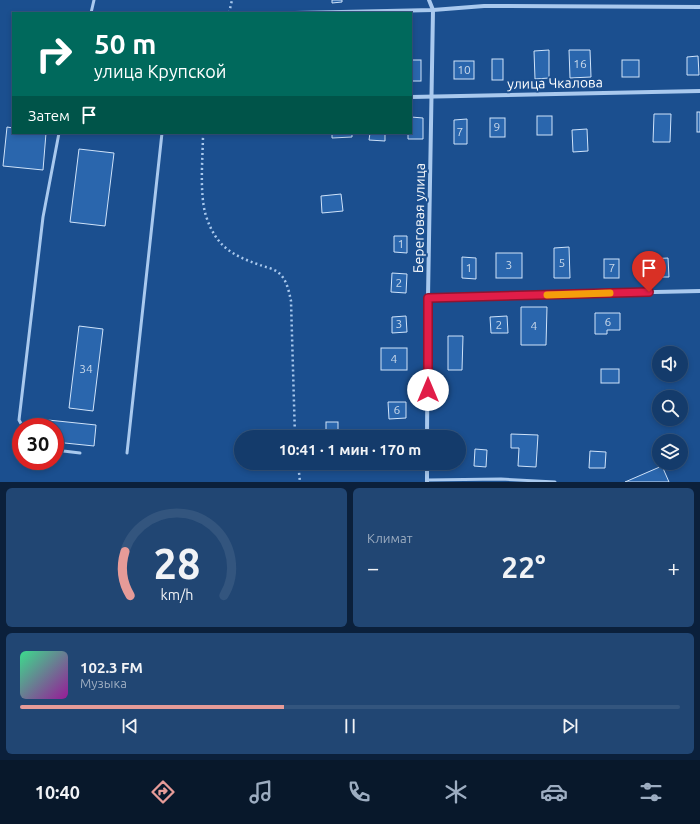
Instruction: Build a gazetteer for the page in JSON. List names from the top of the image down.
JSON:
{
  "streets": {
    "street": ["улица Чкалова", "Береговая улица"]
  },
  "crossings": [
    ["улица Чкалова", "Береговая улица"]
  ],
  "house_numbers": [
    "16",
    "10",
    "9",
    "7",
    "1",
    "5",
    "3",
    "1",
    "7",
    "2",
    "6",
    "3",
    "2",
    "4",
    "4",
    "34",
    "6"
  ],
  "page": {
    "turn": ["50 m", "улица Крупской"],
    "then": "Затем",
    "limit": "30",
    "trip": "10:41 · 1 мин · 170 m",
    "tile": "Климат",
    "heat": ["−", "22°", "+"],
    "song": ["102.3 FM", "Музыка"],
    "tabs": "10:40",
    "gauge": ["28", "km/h"]
  }
}
